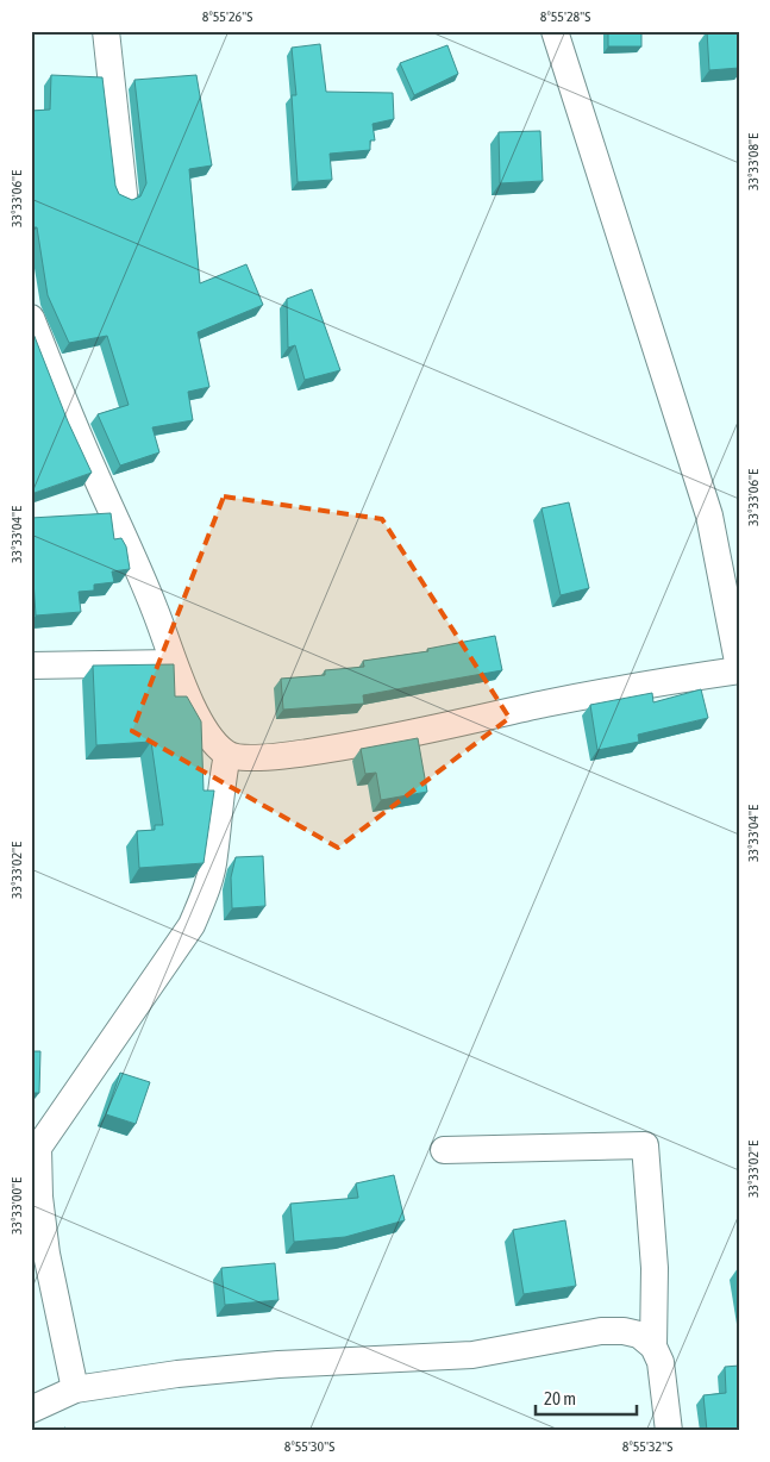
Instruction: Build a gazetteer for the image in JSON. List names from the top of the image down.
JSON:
{
  "scale_bar": "20 m",
  "coordinates": [
    "8°55'26\"S",
    "8°55'28\"S",
    "33°33'08\"E",
    "33°33'06\"E",
    "33°33'04\"E",
    "33°33'02\"E",
    "33°33'00\"E",
    "8°55'30\"S",
    "8°55'32\"S"
  ]
}
